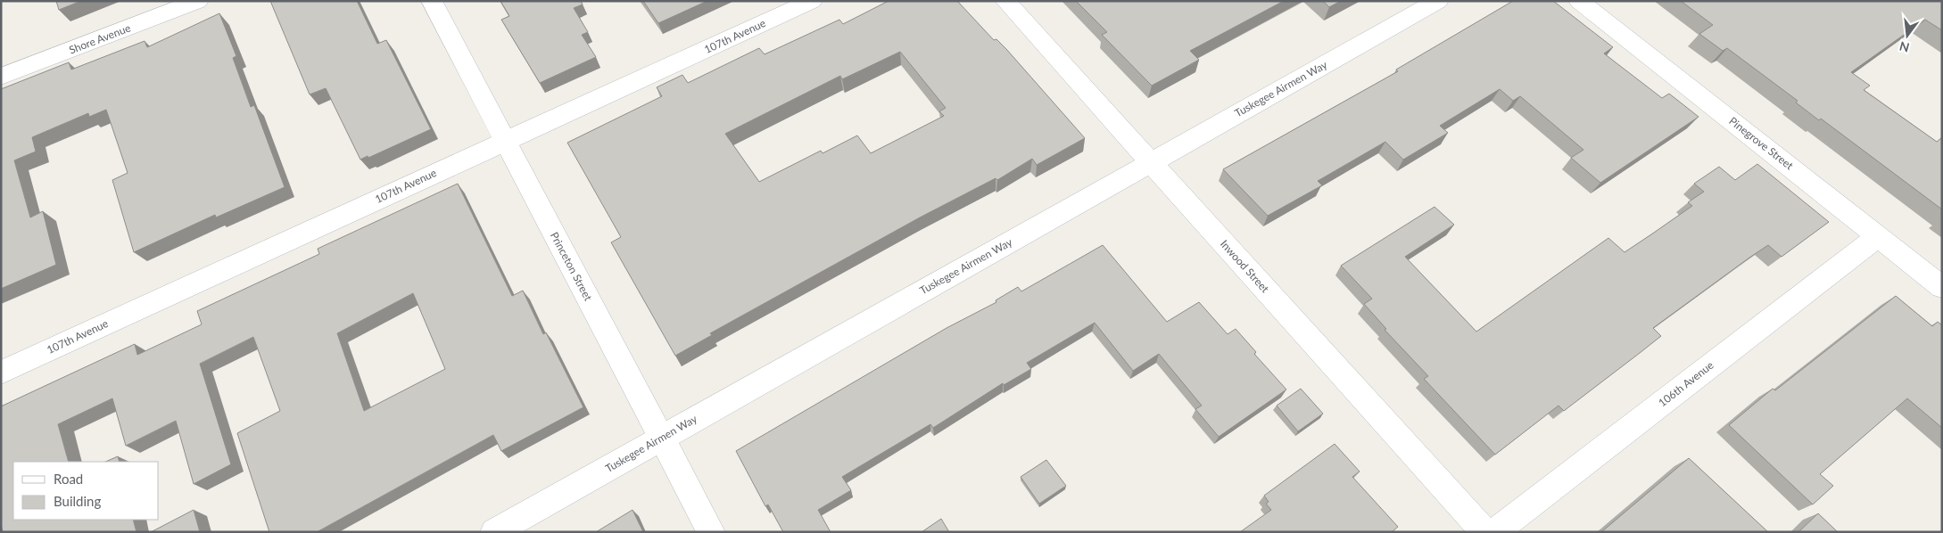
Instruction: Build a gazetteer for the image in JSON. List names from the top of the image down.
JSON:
{
  "streets": {
    "street": [
      "107th Avenue",
      "Shore Avenue",
      "Tuskegee Airmen Way",
      "Pinegrove Street",
      "Princeton Street",
      "Inwood Street",
      "106th Avenue"
    ]
  },
  "crossings": [
    ["107th Avenue", "Princeton Street"],
    ["Tuskegee Airmen Way", "Princeton Street"],
    ["Tuskegee Airmen Way", "Inwood Street"],
    ["Pinegrove Street", "106th Avenue"]
  ],
  "legend": ["Road", "Building"],
  "north": "bottom"
}
